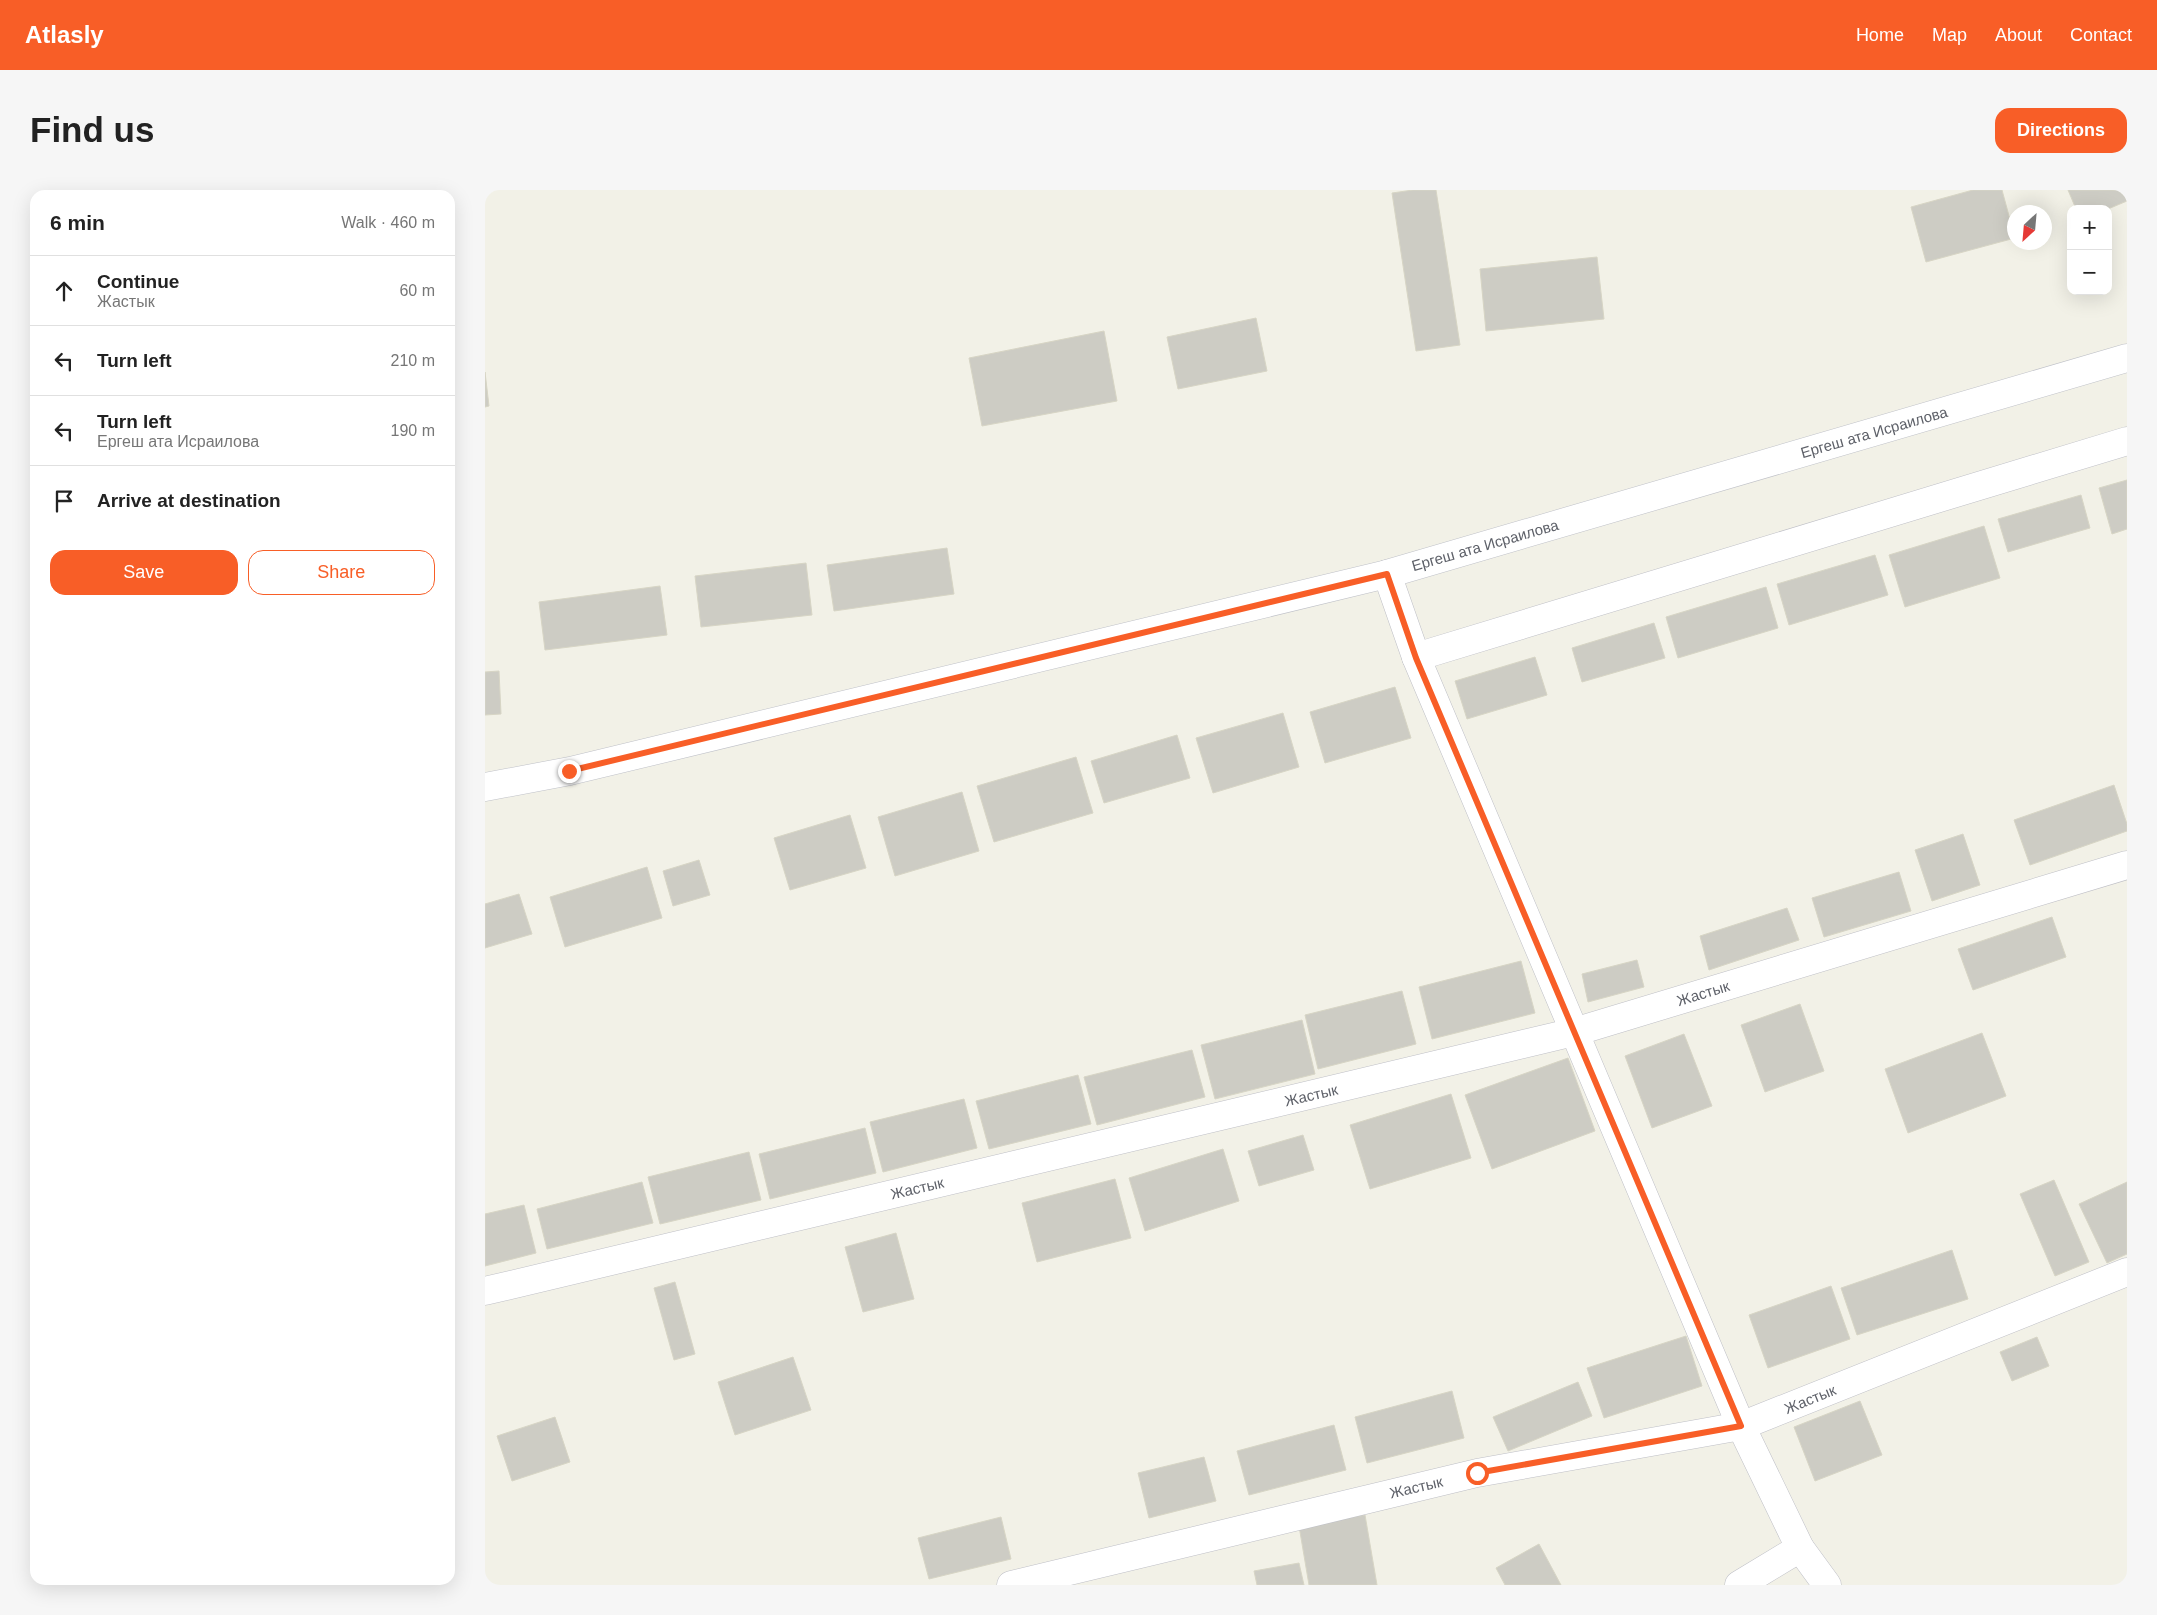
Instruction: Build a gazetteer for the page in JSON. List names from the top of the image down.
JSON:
{
  "streets": {
    "street": ["Ергеш ата Исраилова", "Жастык"]
  },
  "north": "bottom left",
  "page": {
    "header": "Atlasly",
    "nav": [
      "Home",
      "Map",
      "About",
      "Contact"
    ],
    "buttons": [
      "Directions",
      ["Save", "Share"]
    ],
    "title": "Find us",
    "heading": ["6 min", "Walk · 460 m"],
    "map_buttons": ["+", "−"],
    "list": [
      ["Continue", "Жастык", "60 m"],
      ["Turn left", "210 m"],
      ["Turn left", "Ергеш ата Исраилова", "190 m"],
      "Arrive at destination"
    ]
  }
}
